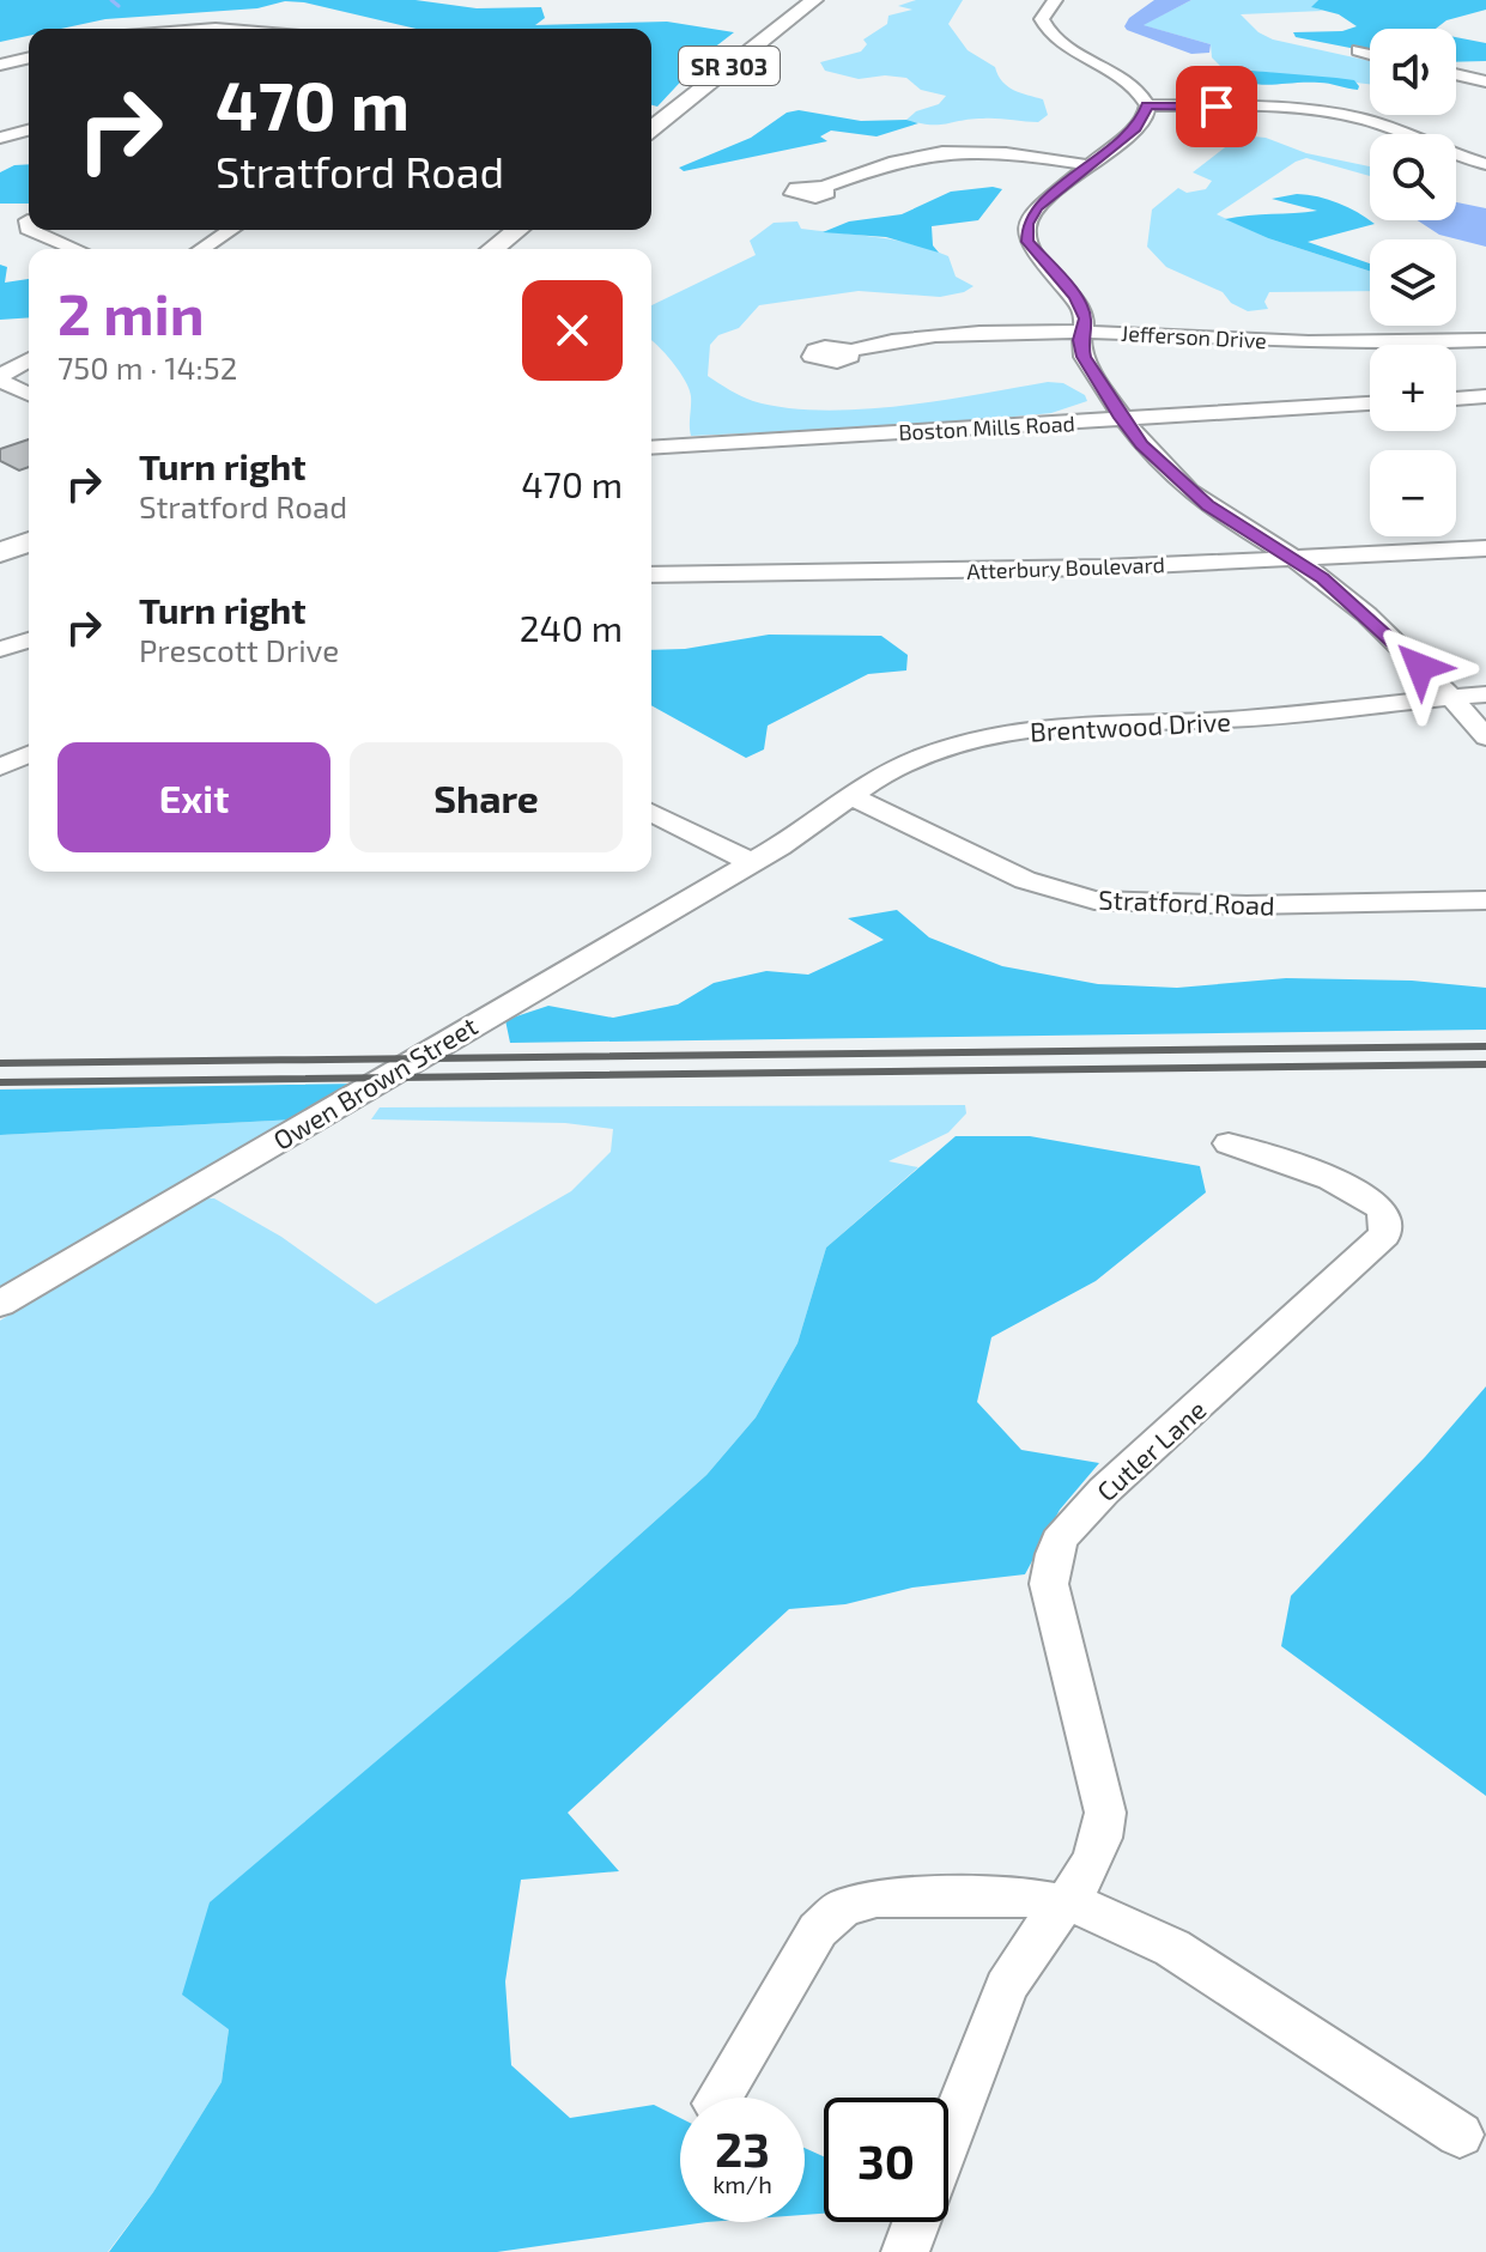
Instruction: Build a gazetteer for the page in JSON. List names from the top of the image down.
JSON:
{
  "streets": {
    "main road": ["SR 303"],
    "street": [
      "Jefferson Drive",
      "Boston Mills Road",
      "Atterbury Boulevard",
      "Brentwood Drive",
      "Stratford Road",
      "Owen Brown Street",
      "Cutler Lane"
    ]
  },
  "crossings": [
    ["Brentwood Drive", "Stratford Road"],
    ["Brentwood Drive", "Owen Brown Street"]
  ],
  "page": {
    "map_buttons": ["+", "−"],
    "turn": ["470 m", "Stratford Road"],
    "heading": ["2 min", "750 m · 14:52"],
    "list": [
      {
        "name": "Turn right",
        "note": "Stratford Road",
        "value": "470 m"
      },
      {
        "name": "Turn right",
        "note": "Prescott Drive",
        "value": "240 m"
      }
    ],
    "buttons": ["Exit", "Share"],
    "speed": "23 km/h",
    "limit": "30"
  }
}
